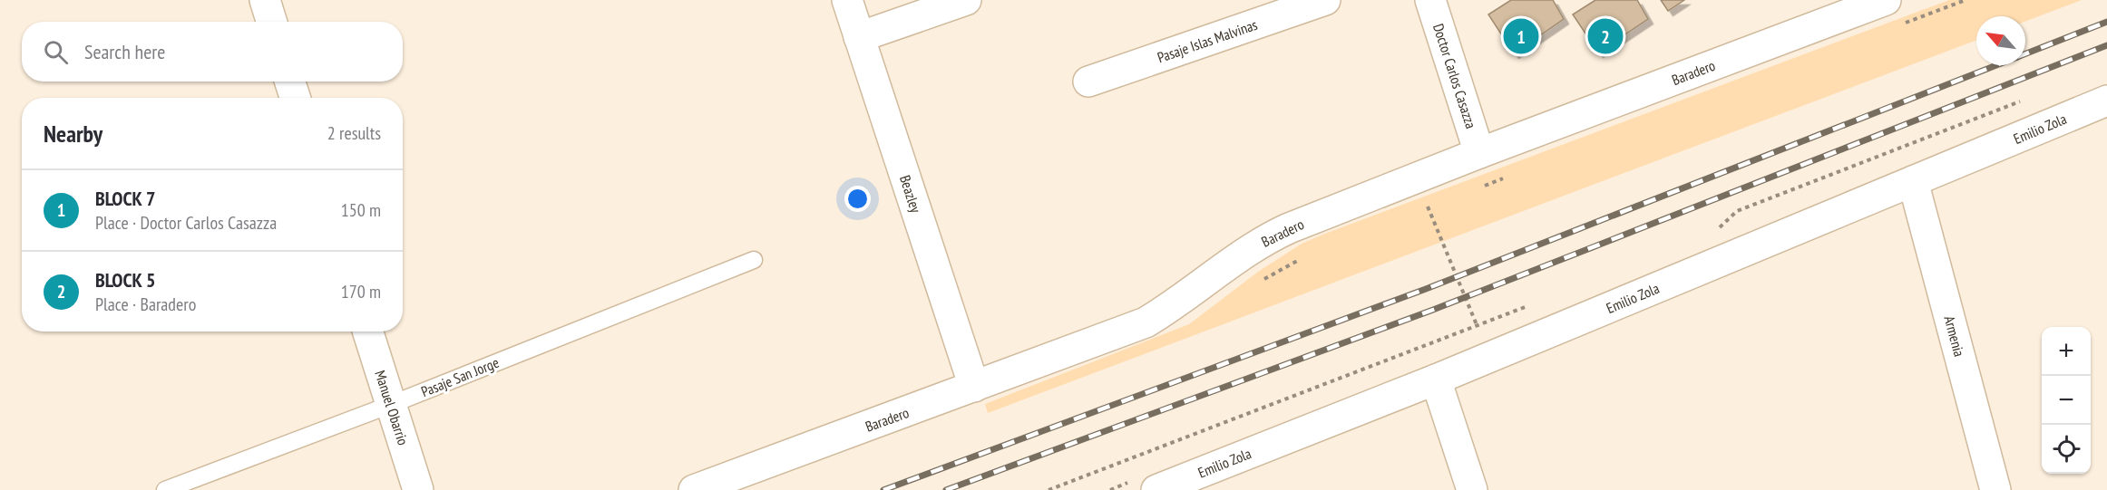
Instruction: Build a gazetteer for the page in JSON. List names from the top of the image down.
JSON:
{
  "streets": {
    "street": [
      "Pasaje Islas Malvinas",
      "Baradero",
      "Doctor Carlos Casazza",
      "Emilio Zola",
      "Beazley",
      "Armenia",
      "Manuel Obarrio"
    ],
    "lane": ["Pasaje San Jorge"]
  },
  "crossings": [
    ["Baradero", "Doctor Carlos Casazza"],
    ["Baradero", "Beazley"],
    ["Emilio Zola", "Armenia"],
    ["Pasaje San Jorge", "Manuel Obarrio"]
  ],
  "north": "top left",
  "page": {
    "pins": ["1", "2"],
    "search": "Search here",
    "heading": ["Nearby", "2 results"],
    "list": [
      {
        "mark": "1",
        "name": "BLOCK 7",
        "note": "Place · Doctor Carlos Casazza",
        "value": "150 m"
      },
      {
        "mark": "2",
        "name": "BLOCK 5",
        "note": "Place · Baradero",
        "value": "170 m"
      }
    ],
    "map_buttons": ["+", "−"]
  }
}
